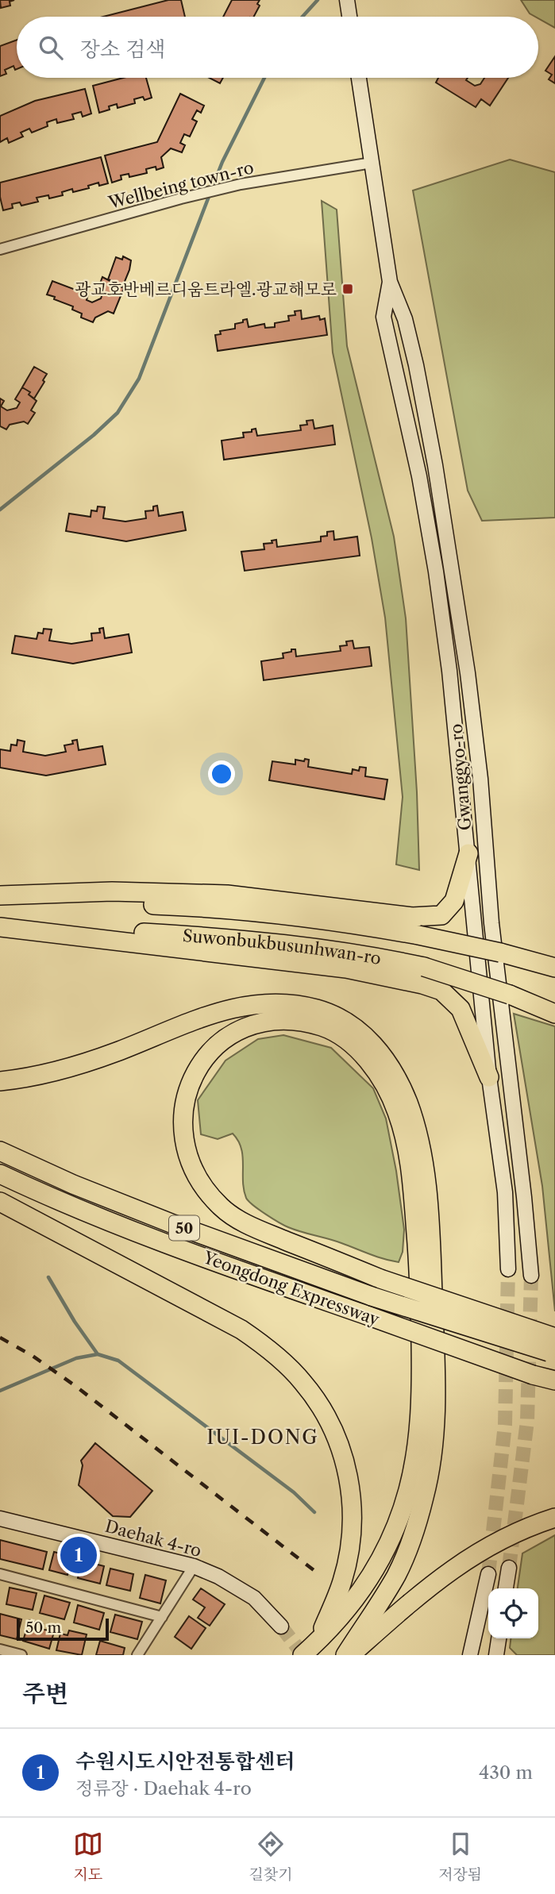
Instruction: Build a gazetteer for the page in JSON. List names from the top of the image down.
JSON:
{
  "streets": {
    "highway": ["Suwonbukbusunhwan-ro", "50", "Yeongdong Expressway"],
    "main road": ["Gwanggyo-ro", "Daehak 4-ro"],
    "street": ["Wellbeing town-ro"]
  },
  "crossings": [
    ["Wellbeing town-ro", "Gwanggyo-ro"]
  ],
  "districts": ["IUI-DONG"],
  "places": {
    "transit": ["광교호반베르디움트라엘.광교해모로"]
  },
  "scale_bar": "50 m",
  "page": {
    "search": "장소 검색",
    "pins": "1",
    "scale": "50 m",
    "heading": "주변",
    "list": [
      {
        "mark": "1",
        "name": "수원시도시안전통합센터",
        "note": "정류장 · Daehak 4-ro",
        "value": "430 m"
      }
    ],
    "nav": ["지도", "길찾기", "저장됨"]
  }
}
